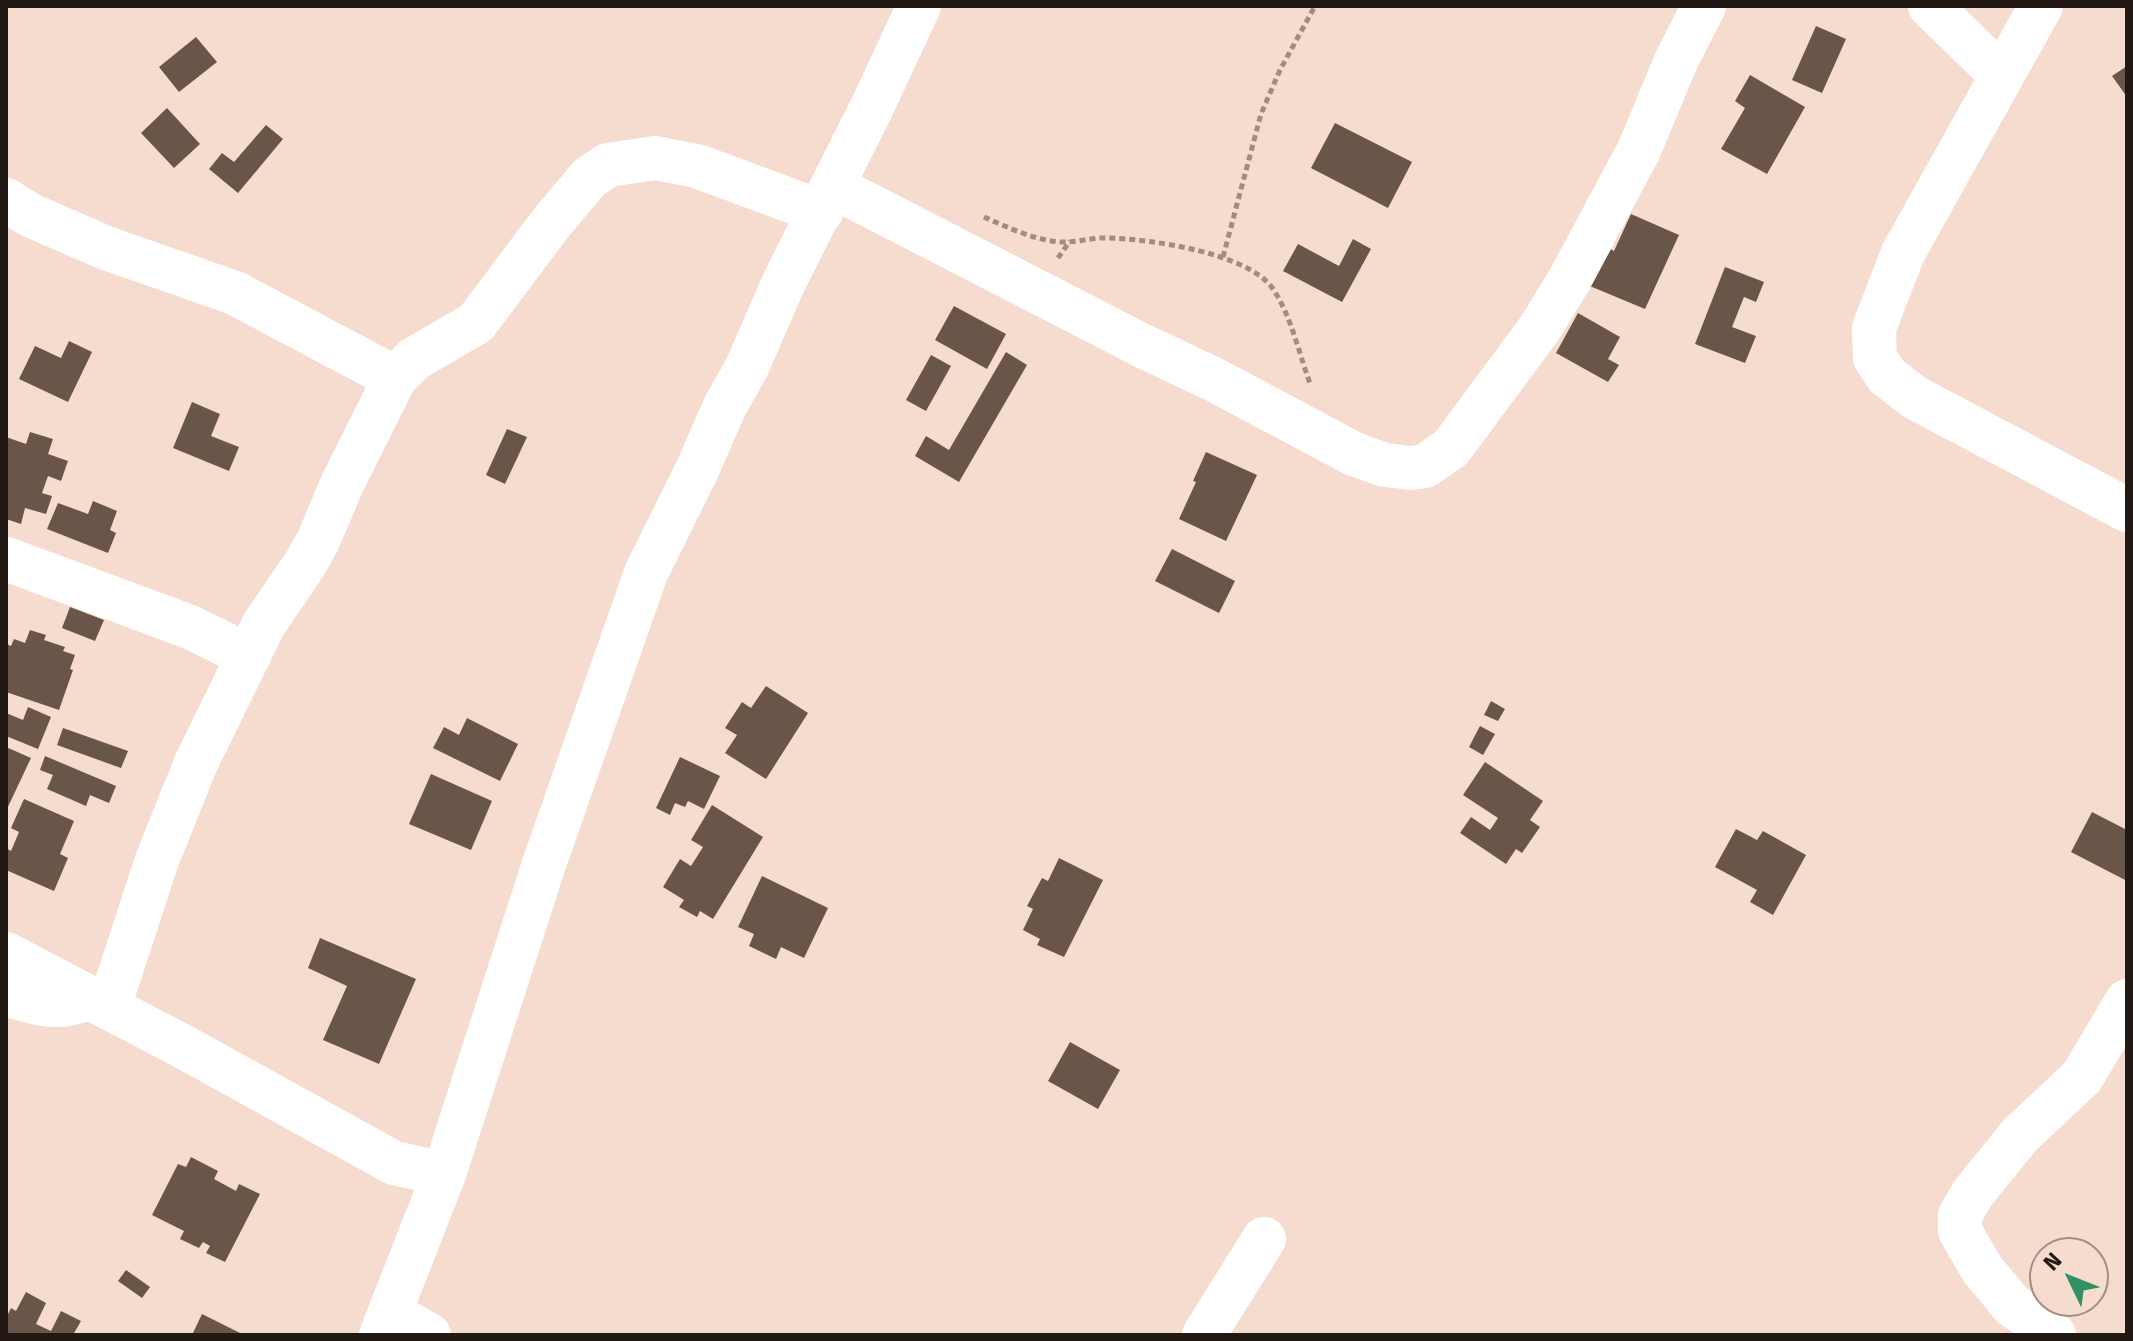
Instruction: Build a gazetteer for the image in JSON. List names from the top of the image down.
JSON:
{
  "north": "top left"
}
